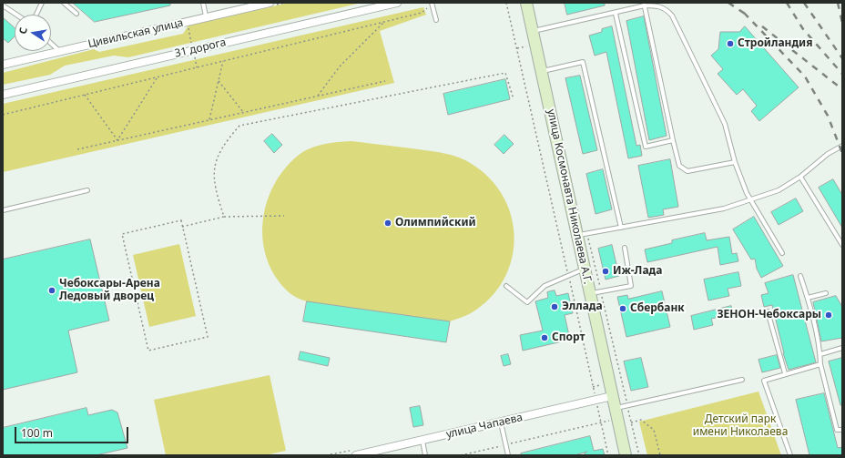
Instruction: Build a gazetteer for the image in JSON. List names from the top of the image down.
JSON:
{
  "streets": {
    "street": [
      "Цивильская улица",
      "31 дорога",
      "улица Космонавта Николаева А.Г.",
      "улица Чапаева"
    ]
  },
  "crossings": [
    ["улица Космонавта Николаева А.Г.", "улица Чапаева"]
  ],
  "parks": ["Детский парк имени Николаева"],
  "places": [
    "Стройландия",
    "Олимпийский",
    "Иж-Лада",
    "Чебоксары-Арена Ледовый дворец",
    "Эллада",
    "Сбербанк",
    "ЗЕНОН-Чебоксары",
    "Спорт"
  ],
  "scale_bar": "100 m",
  "north": "left"
}
